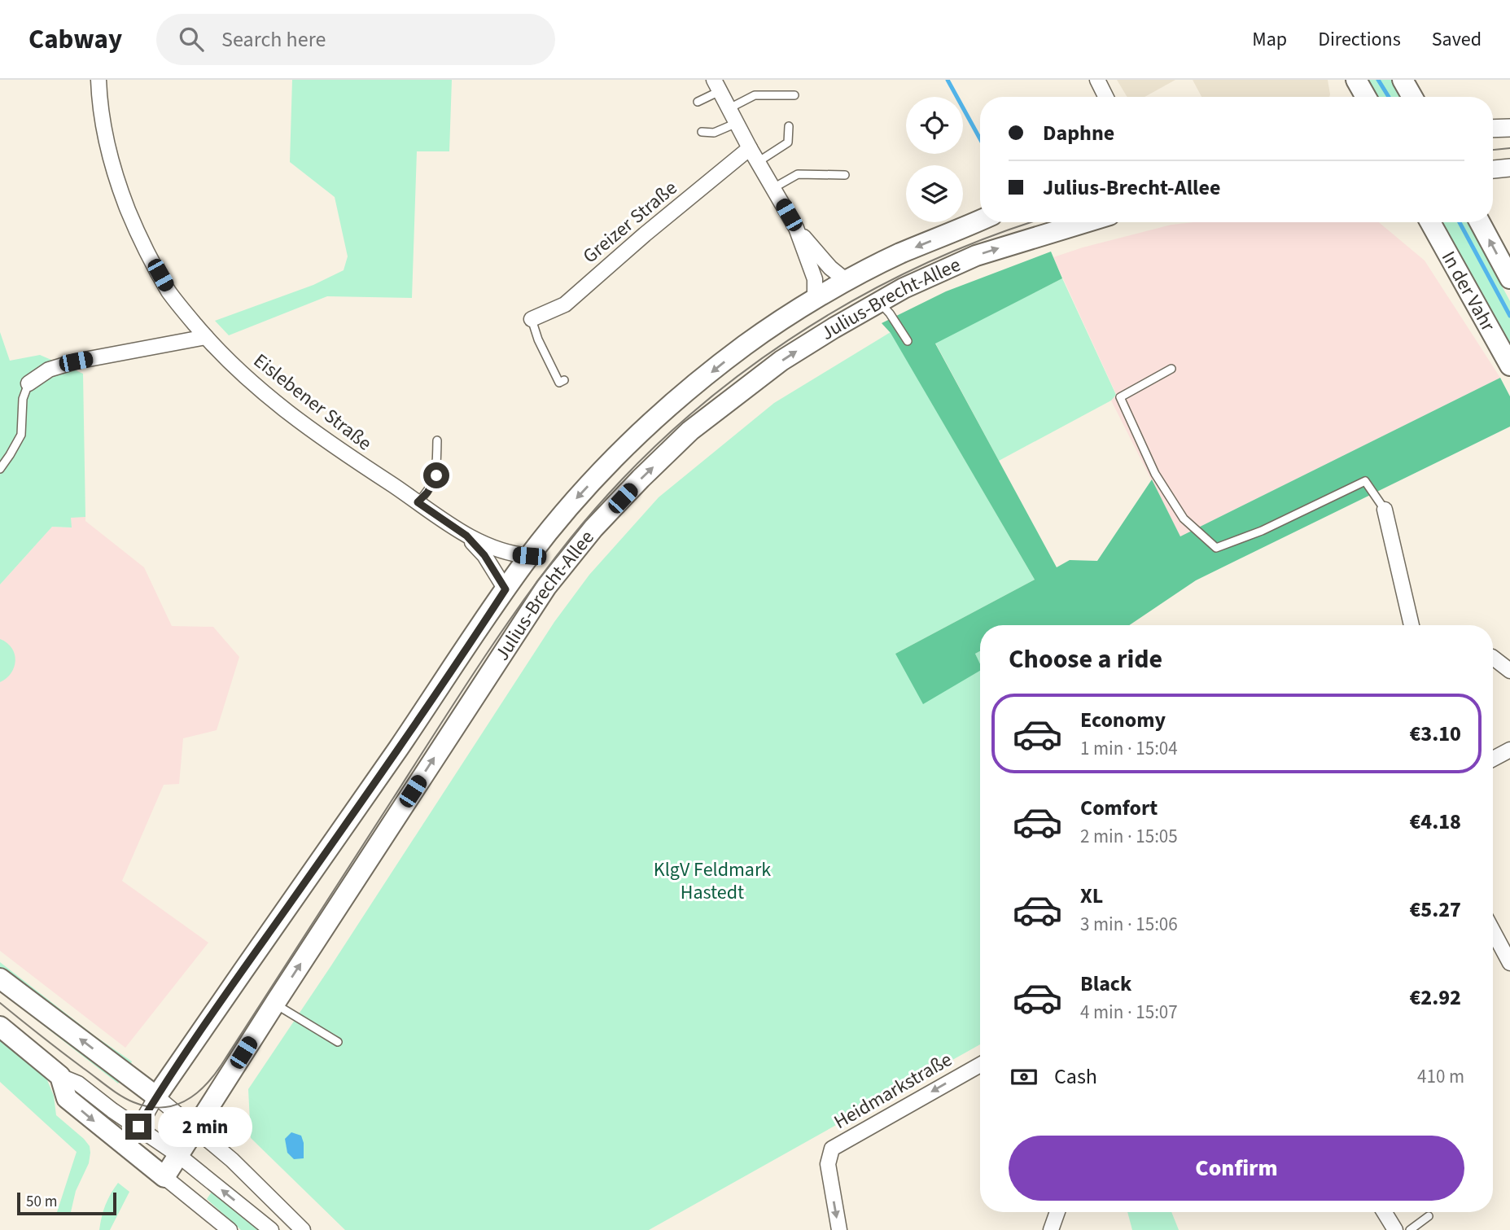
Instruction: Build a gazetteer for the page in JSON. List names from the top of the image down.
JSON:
{
  "streets": {
    "main road": ["In der Vahr", "Julius-Brecht-Allee"],
    "street": ["Greizer Straße", "Eislebener Straße", "Heidmarkstraße"]
  },
  "crossings": [
    ["Julius-Brecht-Allee", "Eislebener Straße"]
  ],
  "one_way": ["Heidmarkstraße"],
  "parks": ["KlgV Feldmark Hastedt"],
  "scale_bar": "50 m",
  "page": {
    "header": "Cabway",
    "search": "Search here",
    "nav": ["Map", "Directions", "Saved"],
    "banner": ["Daphne", "Julius-Brecht-Allee"],
    "heading": "Choose a ride",
    "list": [
      {
        "name": "Economy",
        "note": "1 min · 15:04",
        "value": "€3.10"
      },
      {
        "name": "Comfort",
        "note": "2 min · 15:05",
        "value": "€4.18"
      },
      {
        "name": "XL",
        "note": "3 min · 15:06",
        "value": "€5.27"
      },
      {
        "name": "Black",
        "note": "4 min · 15:07",
        "value": "€2.92"
      }
    ],
    "pay": ["Cash", "410 m"],
    "bubble": "2 min",
    "buttons": "Confirm",
    "scale": "50 m"
  }
}
